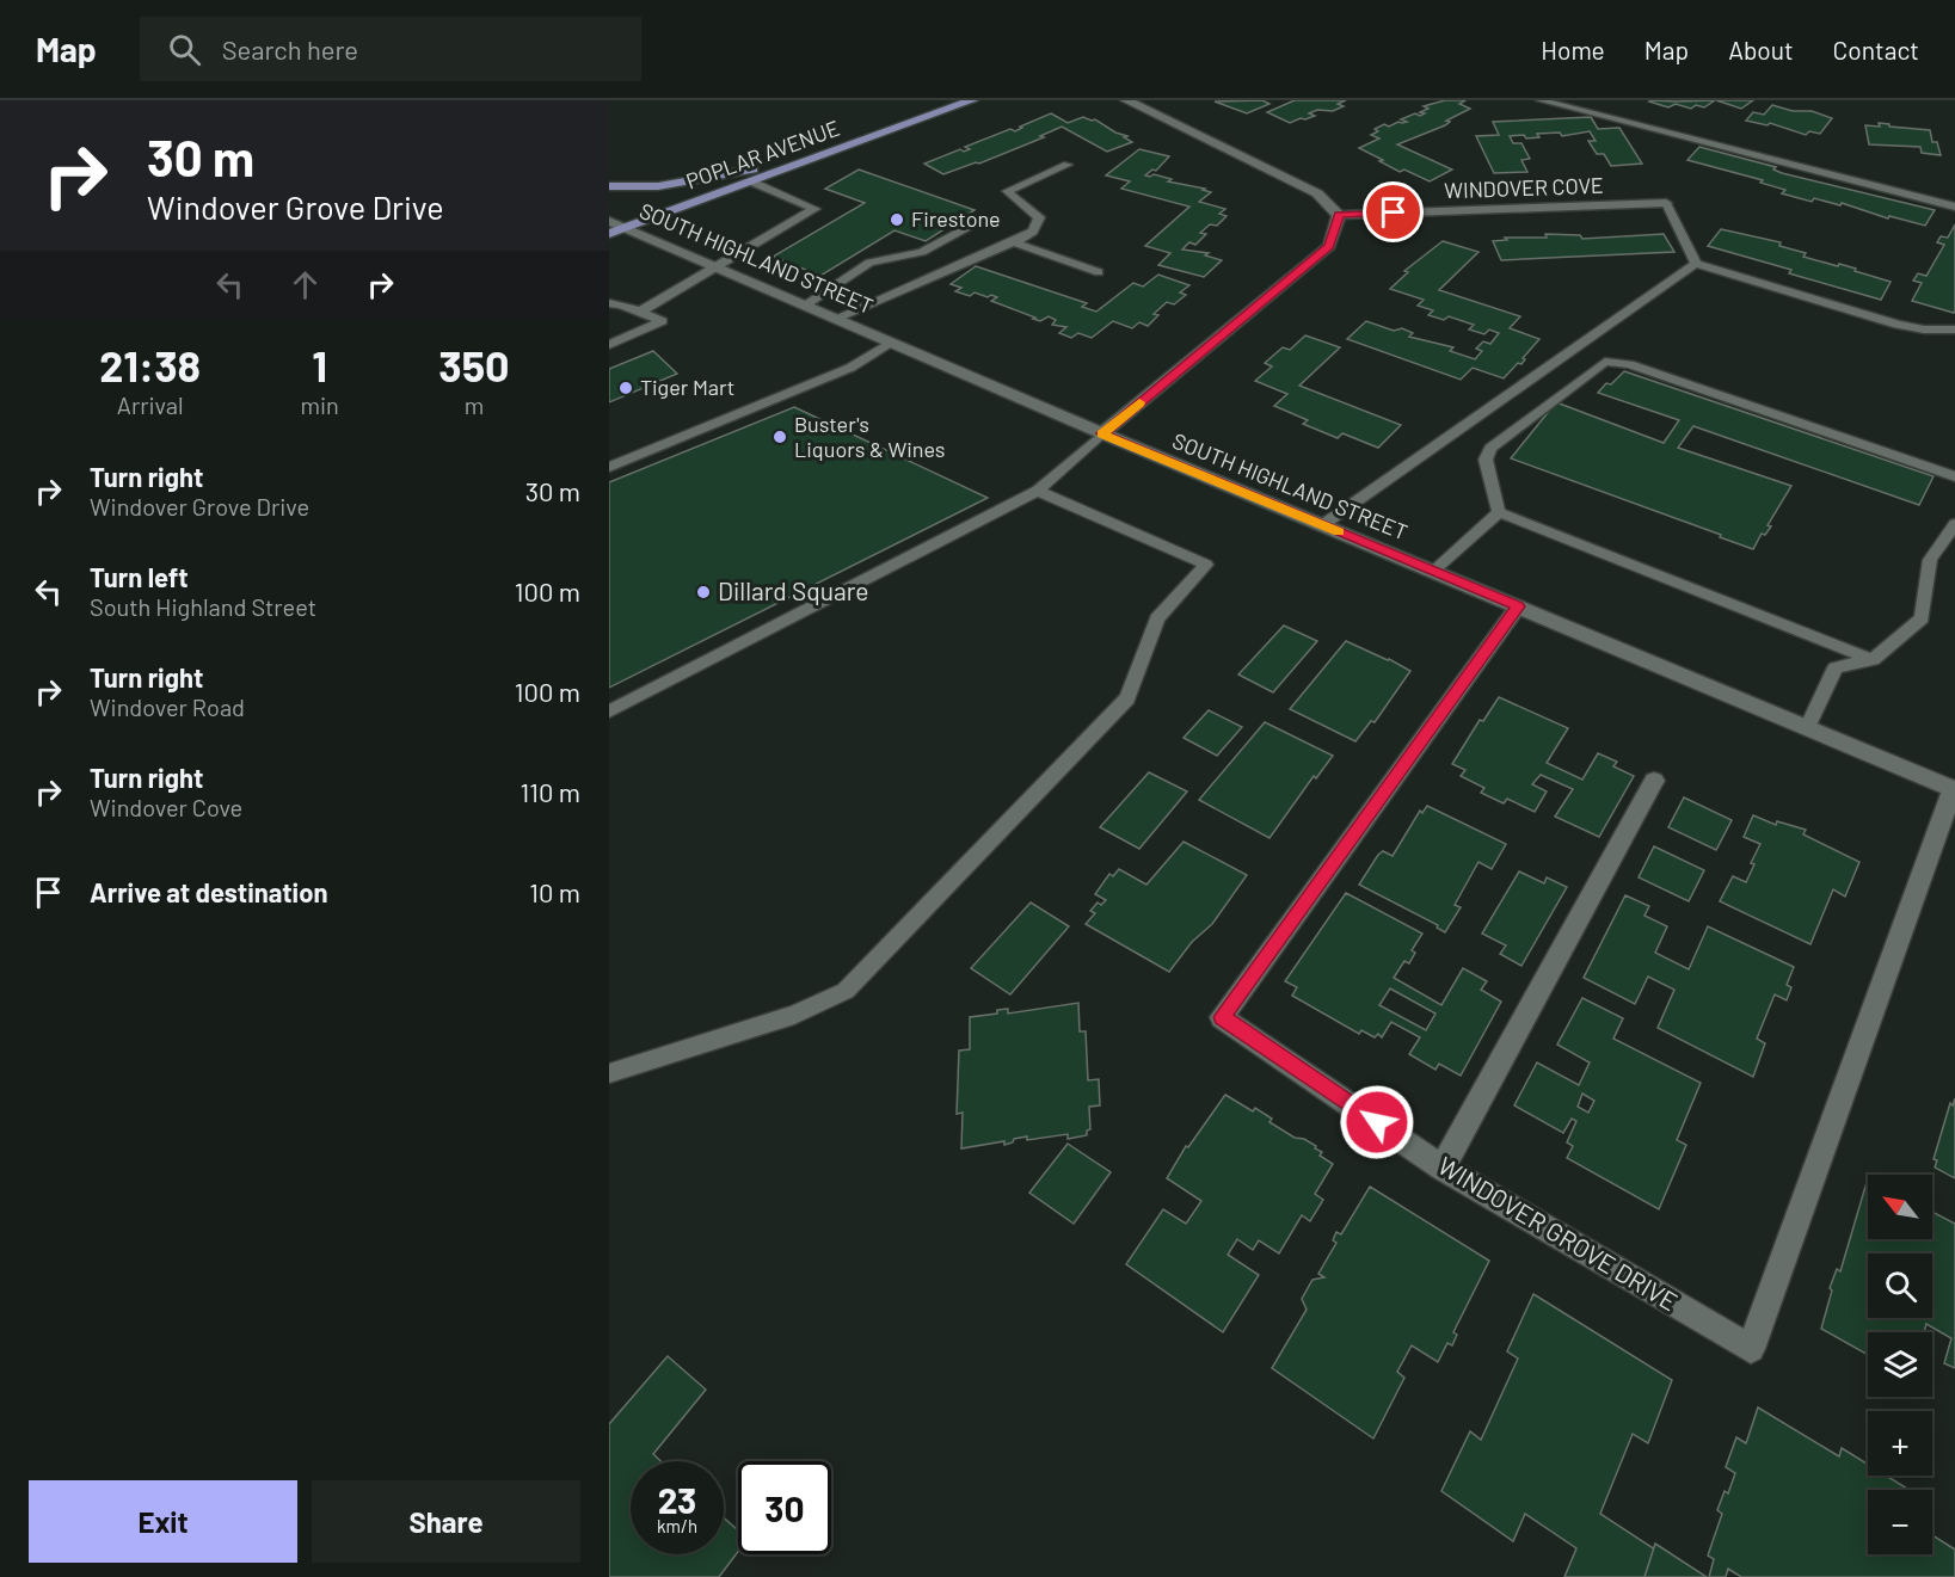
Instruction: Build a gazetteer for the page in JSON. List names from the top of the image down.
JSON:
{
  "streets": {
    "main road": ["POPLAR AVENUE"],
    "street": ["WINDOVER COVE", "SOUTH HIGHLAND STREET", "WINDOVER GROVE DRIVE"]
  },
  "crossings": [
    ["POPLAR AVENUE", "SOUTH HIGHLAND STREET"],
    ["SOUTH HIGHLAND STREET", "WINDOVER GROVE DRIVE"]
  ],
  "places": [
    "Firestone",
    "Tiger Mart",
    "Buster's Liquors & Wines",
    "Dillard Square"
  ],
  "north": "top left",
  "page": {
    "header": "Map",
    "search": "Search here",
    "nav": [
      "Home",
      "Map",
      "About",
      "Contact"
    ],
    "turn": ["30 m", "Windover Grove Drive"],
    "eta": [
      "21:38",
      "Arrival",
      "1",
      "min",
      "350",
      "m"
    ],
    "list": [
      {
        "name": "Turn right",
        "note": "Windover Grove Drive",
        "value": "30 m"
      },
      {
        "name": "Turn left",
        "note": "South Highland Street",
        "value": "100 m"
      },
      {
        "name": "Turn right",
        "note": "Windover Road",
        "value": "100 m"
      },
      {
        "name": "Turn right",
        "note": "Windover Cove",
        "value": "110 m"
      },
      {
        "name": "Arrive at destination",
        "value": "10 m"
      }
    ],
    "map_buttons": ["+", "−"],
    "speed": "23 km/h",
    "limit": "30",
    "buttons": ["Exit", "Share"]
  }
}
